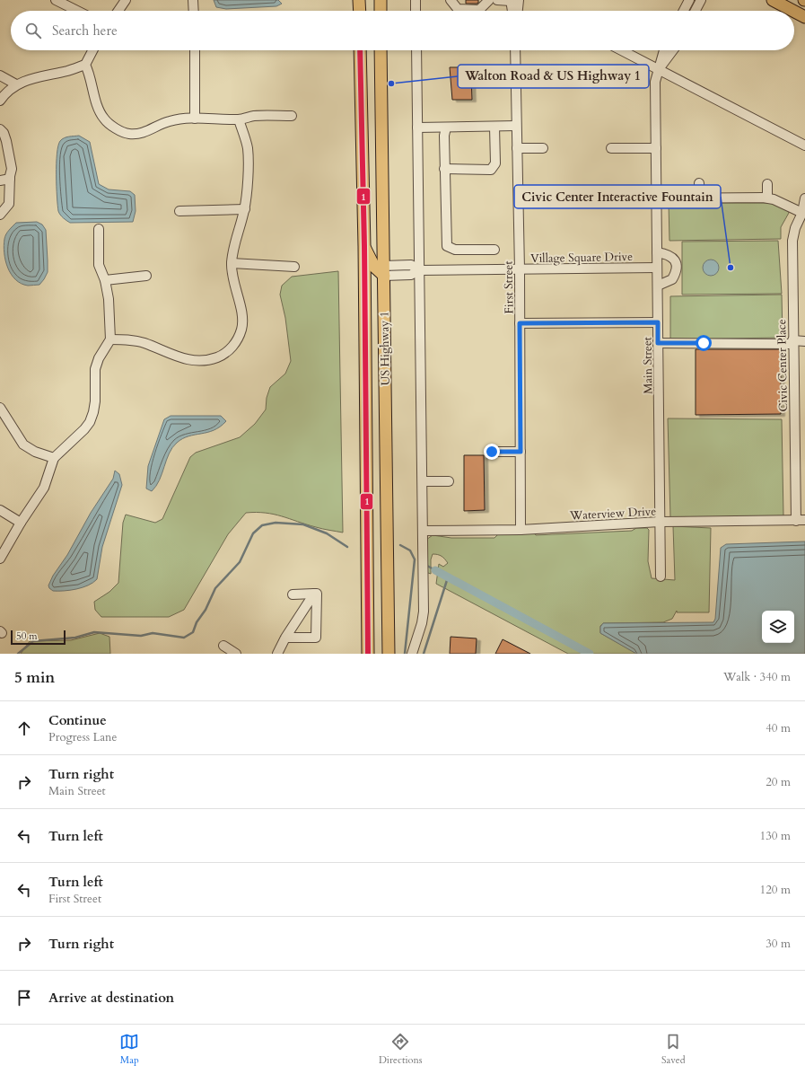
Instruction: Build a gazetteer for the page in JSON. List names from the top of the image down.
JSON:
{
  "streets": {
    "main road": ["US Highway 1"],
    "street": [
      "Village Square Drive",
      "First Street",
      "Main Street",
      "Civic Center Place",
      "Waterview Drive"
    ]
  },
  "crossings": [
    ["Village Square Drive", "First Street"],
    ["Village Square Drive", "US Highway 1"],
    ["Village Square Drive", "Main Street"],
    ["First Street", "Waterview Drive"],
    ["Main Street", "Waterview Drive"],
    ["Civic Center Place", "Waterview Drive"]
  ],
  "places": ["Walton Road & US Highway 1", "Civic Center Interactive Fountain"],
  "lines": ["transit line 1"],
  "scale_bar": "50 m",
  "page": {
    "search": "Search here",
    "scale": "50 m",
    "heading": ["5 min", "Walk · 340 m"],
    "list": [
      ["Continue", "Progress Lane", "40 m"],
      ["Turn right", "Main Street", "20 m"],
      ["Turn left", "130 m"],
      ["Turn left", "First Street", "120 m"],
      ["Turn right", "30 m"],
      "Arrive at destination"
    ],
    "nav": ["Map", "Directions", "Saved"]
  }
}
